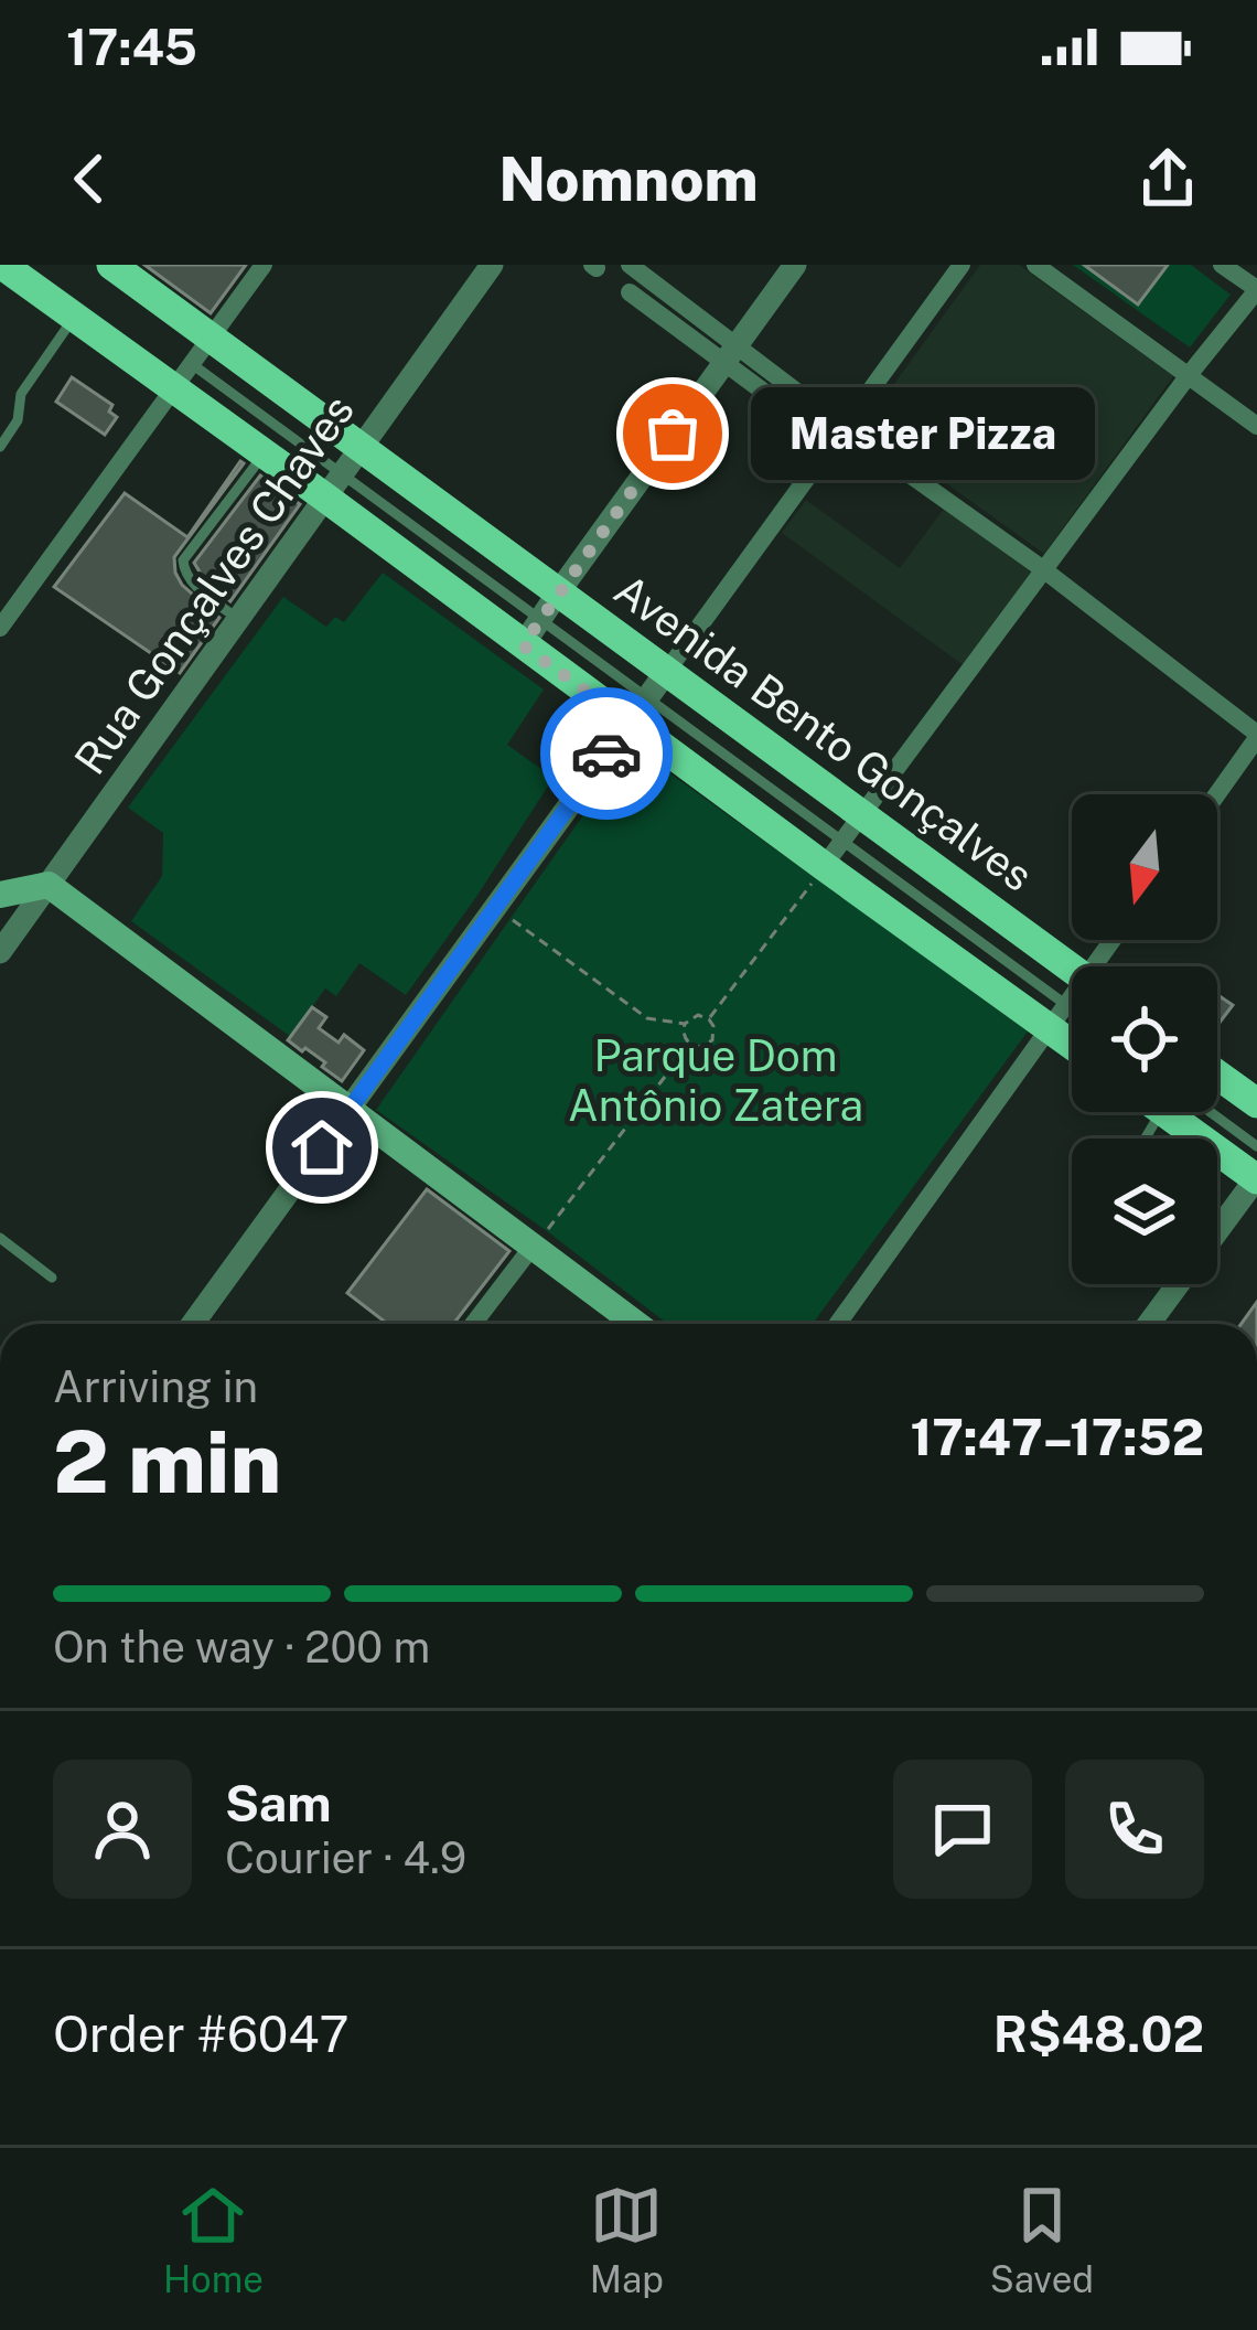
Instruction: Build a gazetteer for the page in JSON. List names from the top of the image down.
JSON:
{
  "streets": {
    "main road": ["Avenida Bento Gonçalves"],
    "street": ["Rua Gonçalves Chaves"]
  },
  "crossings": [
    ["Rua Gonçalves Chaves", "Avenida Bento Gonçalves"]
  ],
  "parks": ["Parque Dom Antônio Zatera"],
  "places": ["Master Pizza"],
  "north": "bottom",
  "page": {
    "status": "17:45",
    "header": "Nomnom",
    "bubble": "Master Pizza",
    "heading": ["2 min", "Arriving in", "17:47–17:52"],
    "panel": [
      "Sam",
      "Courier · 4.9",
      "Order #6047",
      "R$48.02"
    ],
    "bar": "On the way · 200 m",
    "tabs": ["Home", "Map", "Saved"]
  }
}
